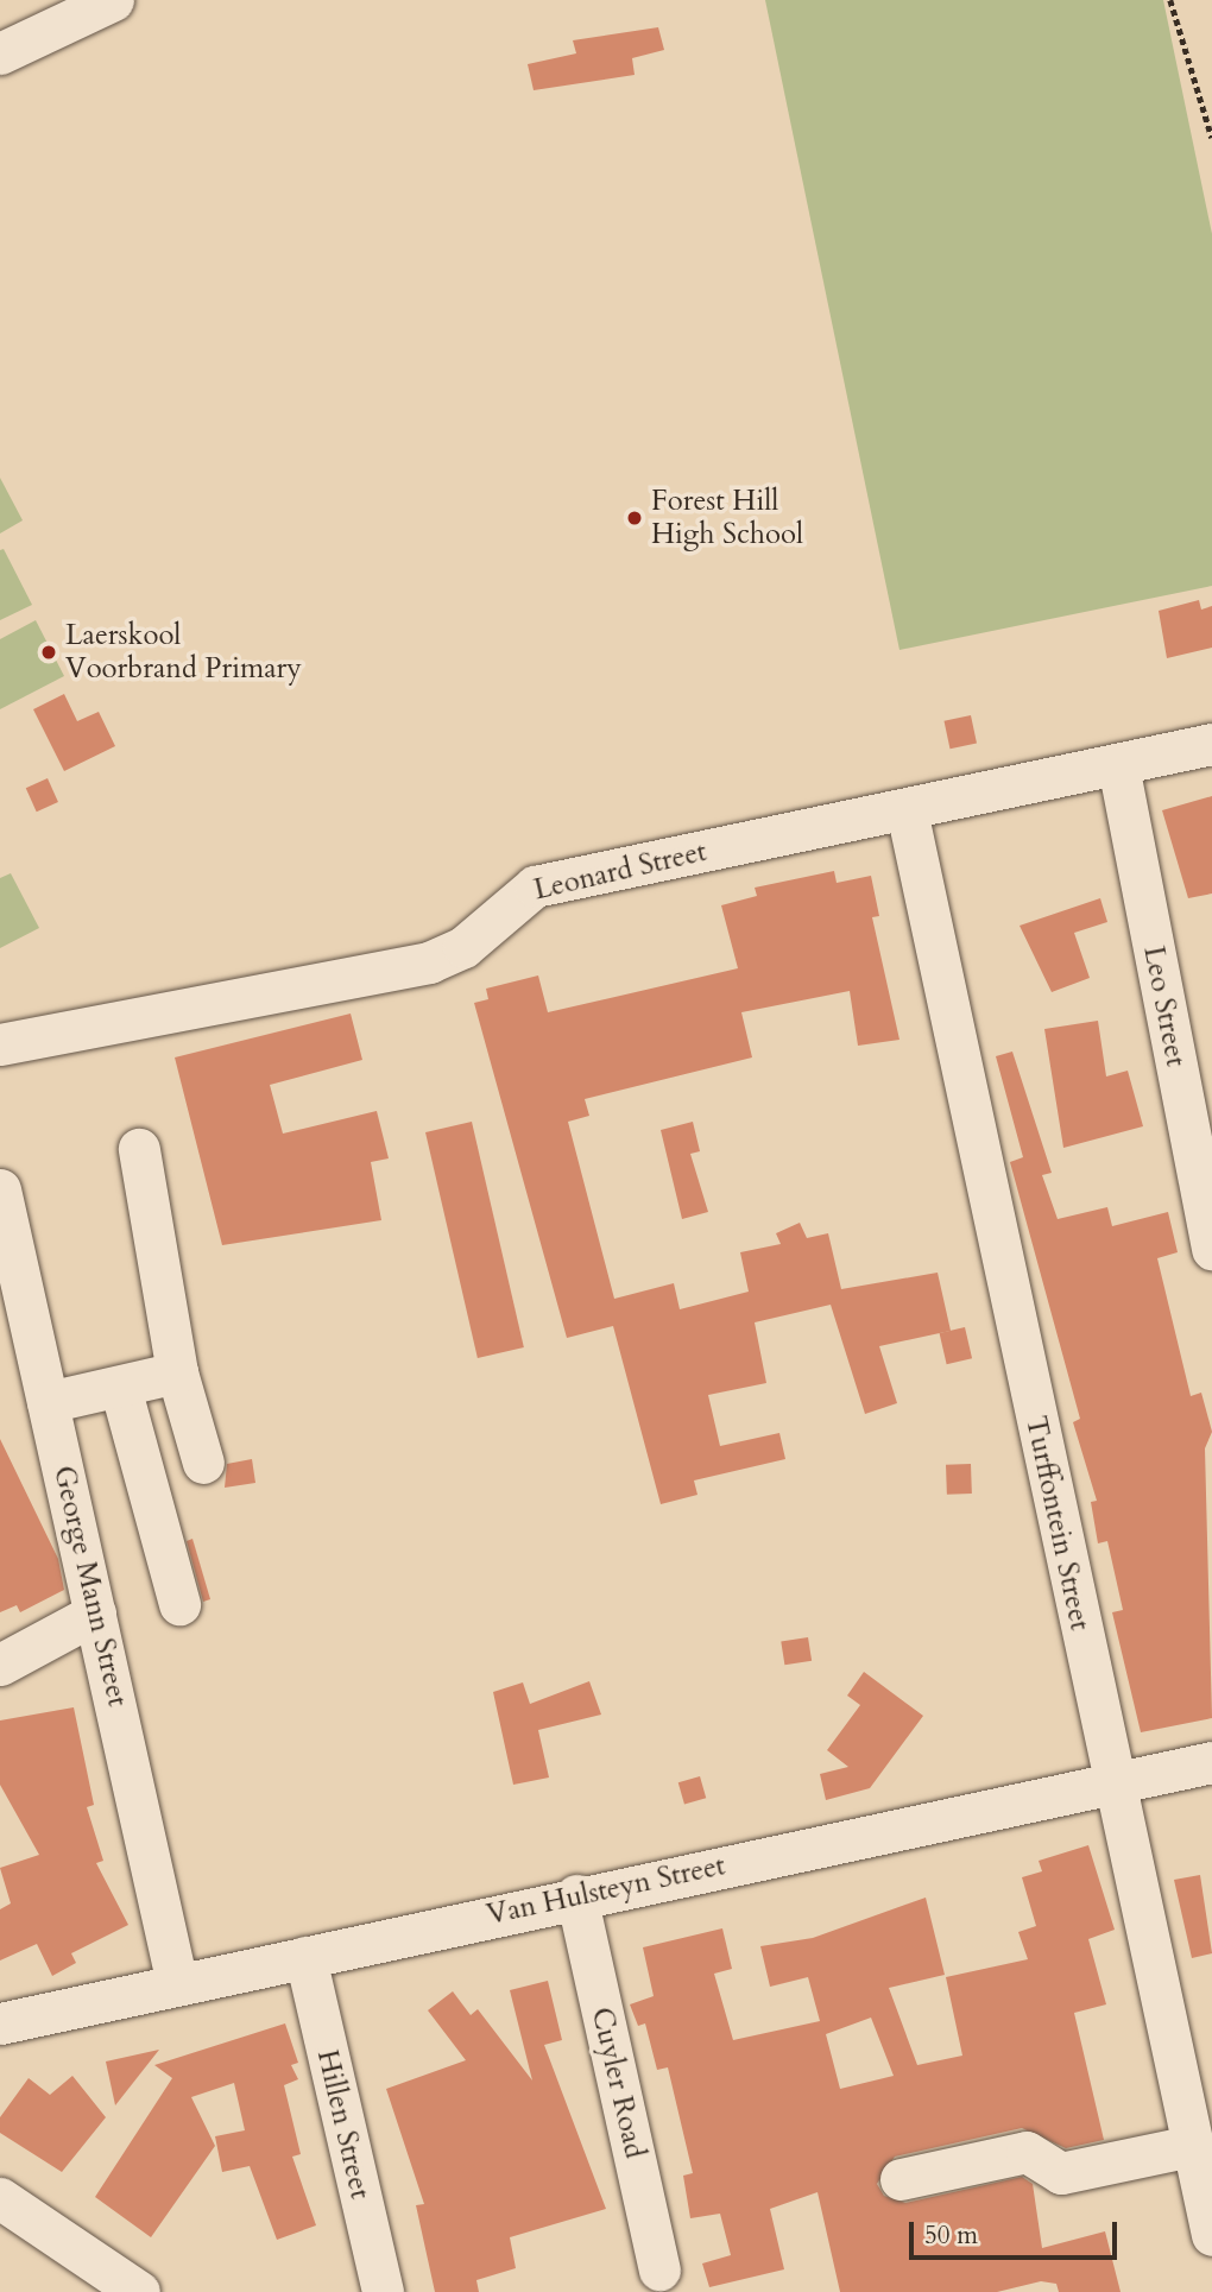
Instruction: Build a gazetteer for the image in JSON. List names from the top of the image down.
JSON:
{
  "streets": {
    "street": [
      "Leonard Street",
      "Leo Street",
      "Turffontein Street",
      "George Mann Street",
      "Van Hulsteyn Street",
      "Cuyler Road",
      "Hillen Street"
    ]
  },
  "crossings": [
    ["Leonard Street", "Leo Street"],
    ["Leonard Street", "Turffontein Street"],
    ["Turffontein Street", "Van Hulsteyn Street"],
    ["George Mann Street", "Van Hulsteyn Street"],
    ["Van Hulsteyn Street", "Cuyler Road"],
    ["Van Hulsteyn Street", "Hillen Street"]
  ],
  "places": ["Forest Hill High School", "Laerskool Voorbrand Primary"],
  "scale_bar": "50 m"
}
